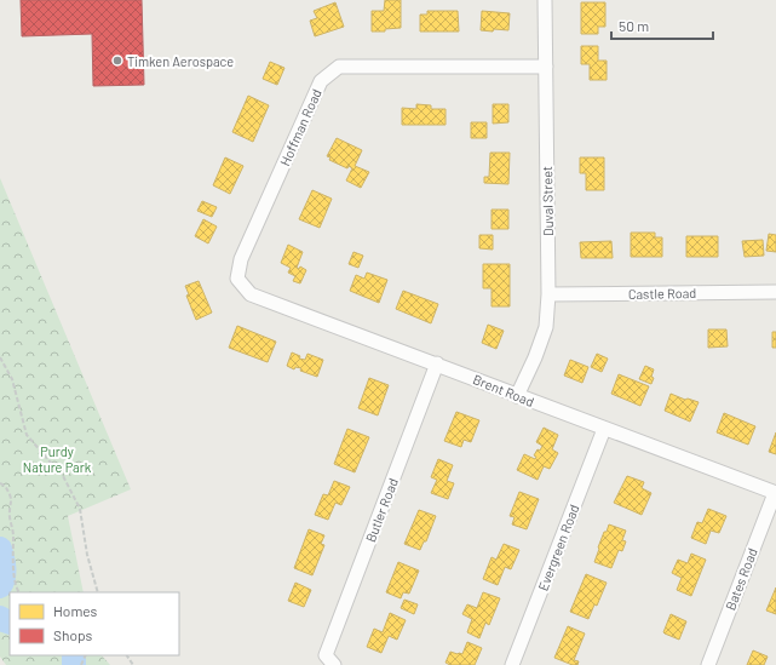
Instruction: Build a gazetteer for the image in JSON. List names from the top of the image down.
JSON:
{
  "streets": {
    "street": [
      "Hoffman Road",
      "Duval Street",
      "Castle Road",
      "Brent Road",
      "Butler Road",
      "Evergreen Road",
      "Bates Road"
    ]
  },
  "crossings": [
    ["Hoffman Road", "Duval Street"],
    ["Hoffman Road", "Brent Road"],
    ["Duval Street", "Castle Road"],
    ["Duval Street", "Brent Road"],
    ["Brent Road", "Butler Road"],
    ["Brent Road", "Evergreen Road"],
    ["Brent Road", "Bates Road"]
  ],
  "parks": ["Purdy Nature Park"],
  "places": ["Timken Aerospace"],
  "legend": ["Homes", "Shops"],
  "scale_bar": "50 m"
}
